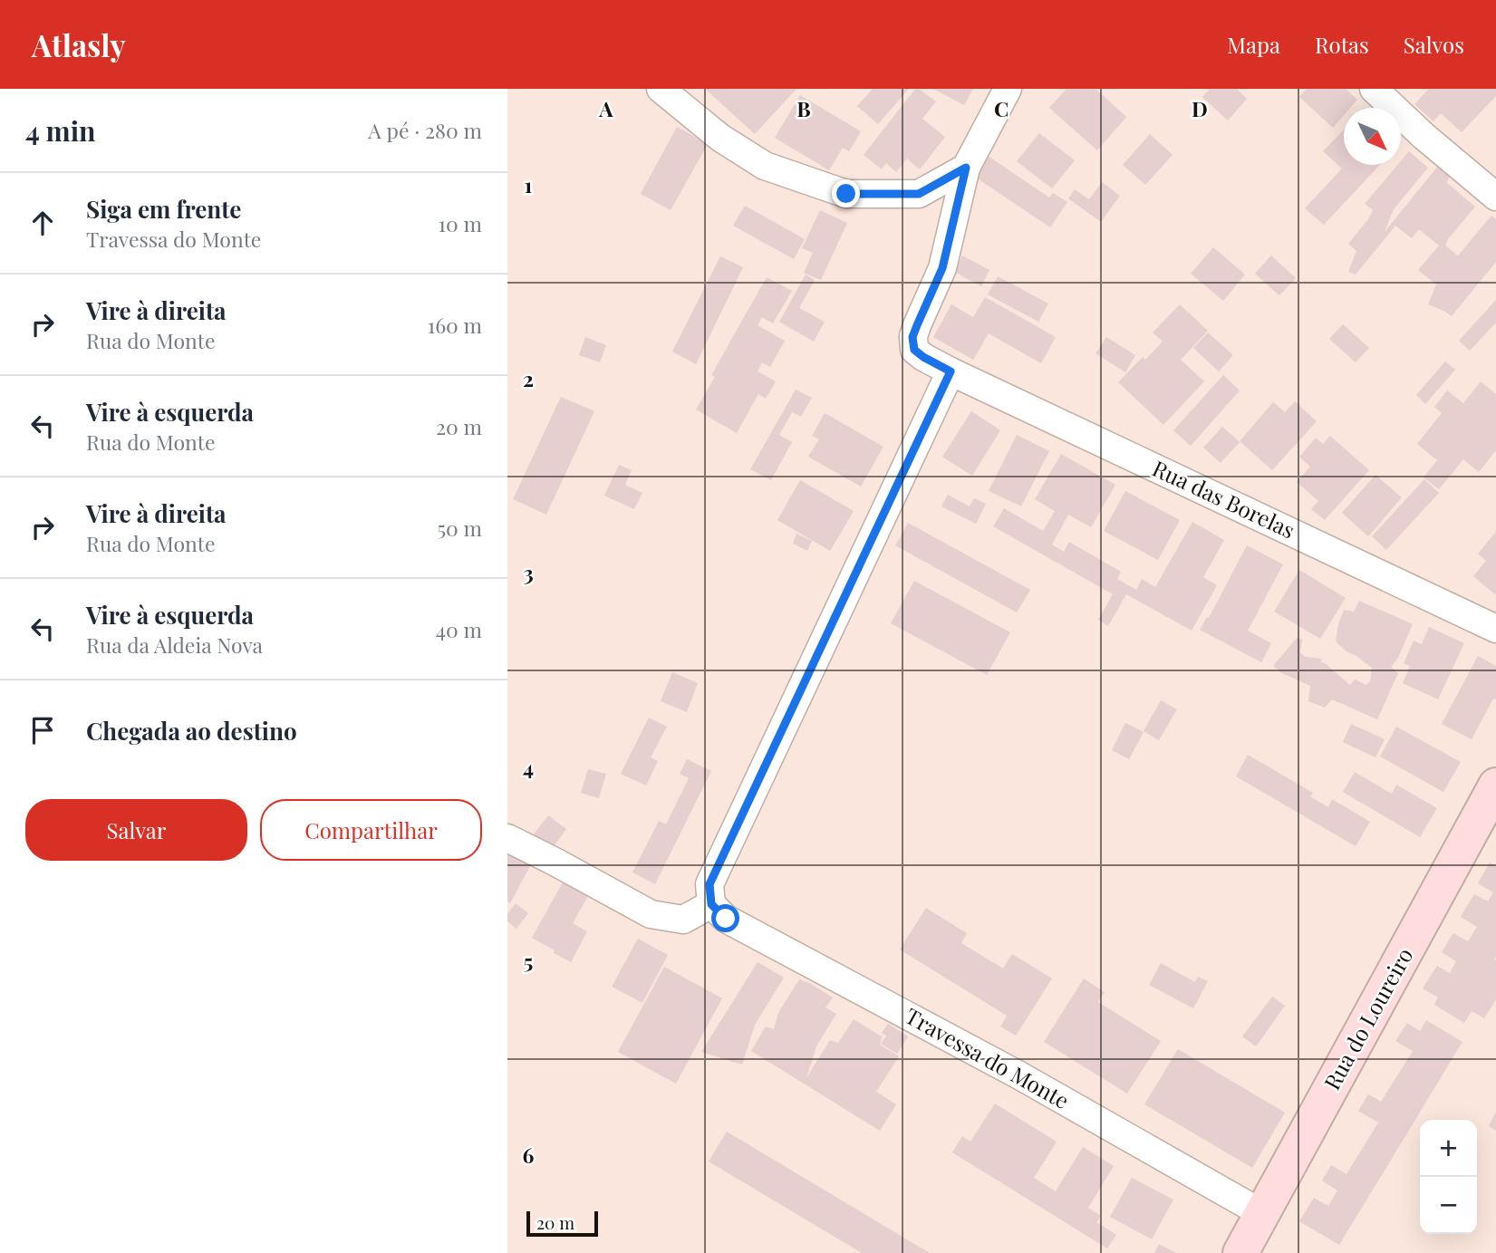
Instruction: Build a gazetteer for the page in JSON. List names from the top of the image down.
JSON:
{
  "streets": {
    "main road": ["Rua do Loureiro"],
    "street": ["Rua das Borelas", "Travessa do Monte"]
  },
  "crossings": [
    ["Rua do Loureiro", "Travessa do Monte"]
  ],
  "scale_bar": "20 m",
  "north": "bottom right",
  "page": {
    "header": "Atlasly",
    "nav": ["Mapa", "Rotas", "Salvos"],
    "heading": ["4 min", "A pé · 280 m"],
    "list": [
      ["Siga em frente", "Travessa do Monte", "10 m"],
      ["Vire à direita", "Rua do Monte", "160 m"],
      ["Vire à esquerda", "Rua do Monte", "20 m"],
      ["Vire à direita", "Rua do Monte", "50 m"],
      ["Vire à esquerda", "Rua da Aldeia Nova", "40 m"],
      "Chegada ao destino"
    ],
    "buttons": ["Salvar", "Compartilhar"],
    "map_buttons": ["+", "−"],
    "scale": "20 m"
  },
  "grid": {
    "columns": [
      "A",
      "B",
      "C",
      "D"
    ],
    "rows": [
      "1",
      "2",
      "3",
      "4",
      "5",
      "6"
    ]
  }
}
